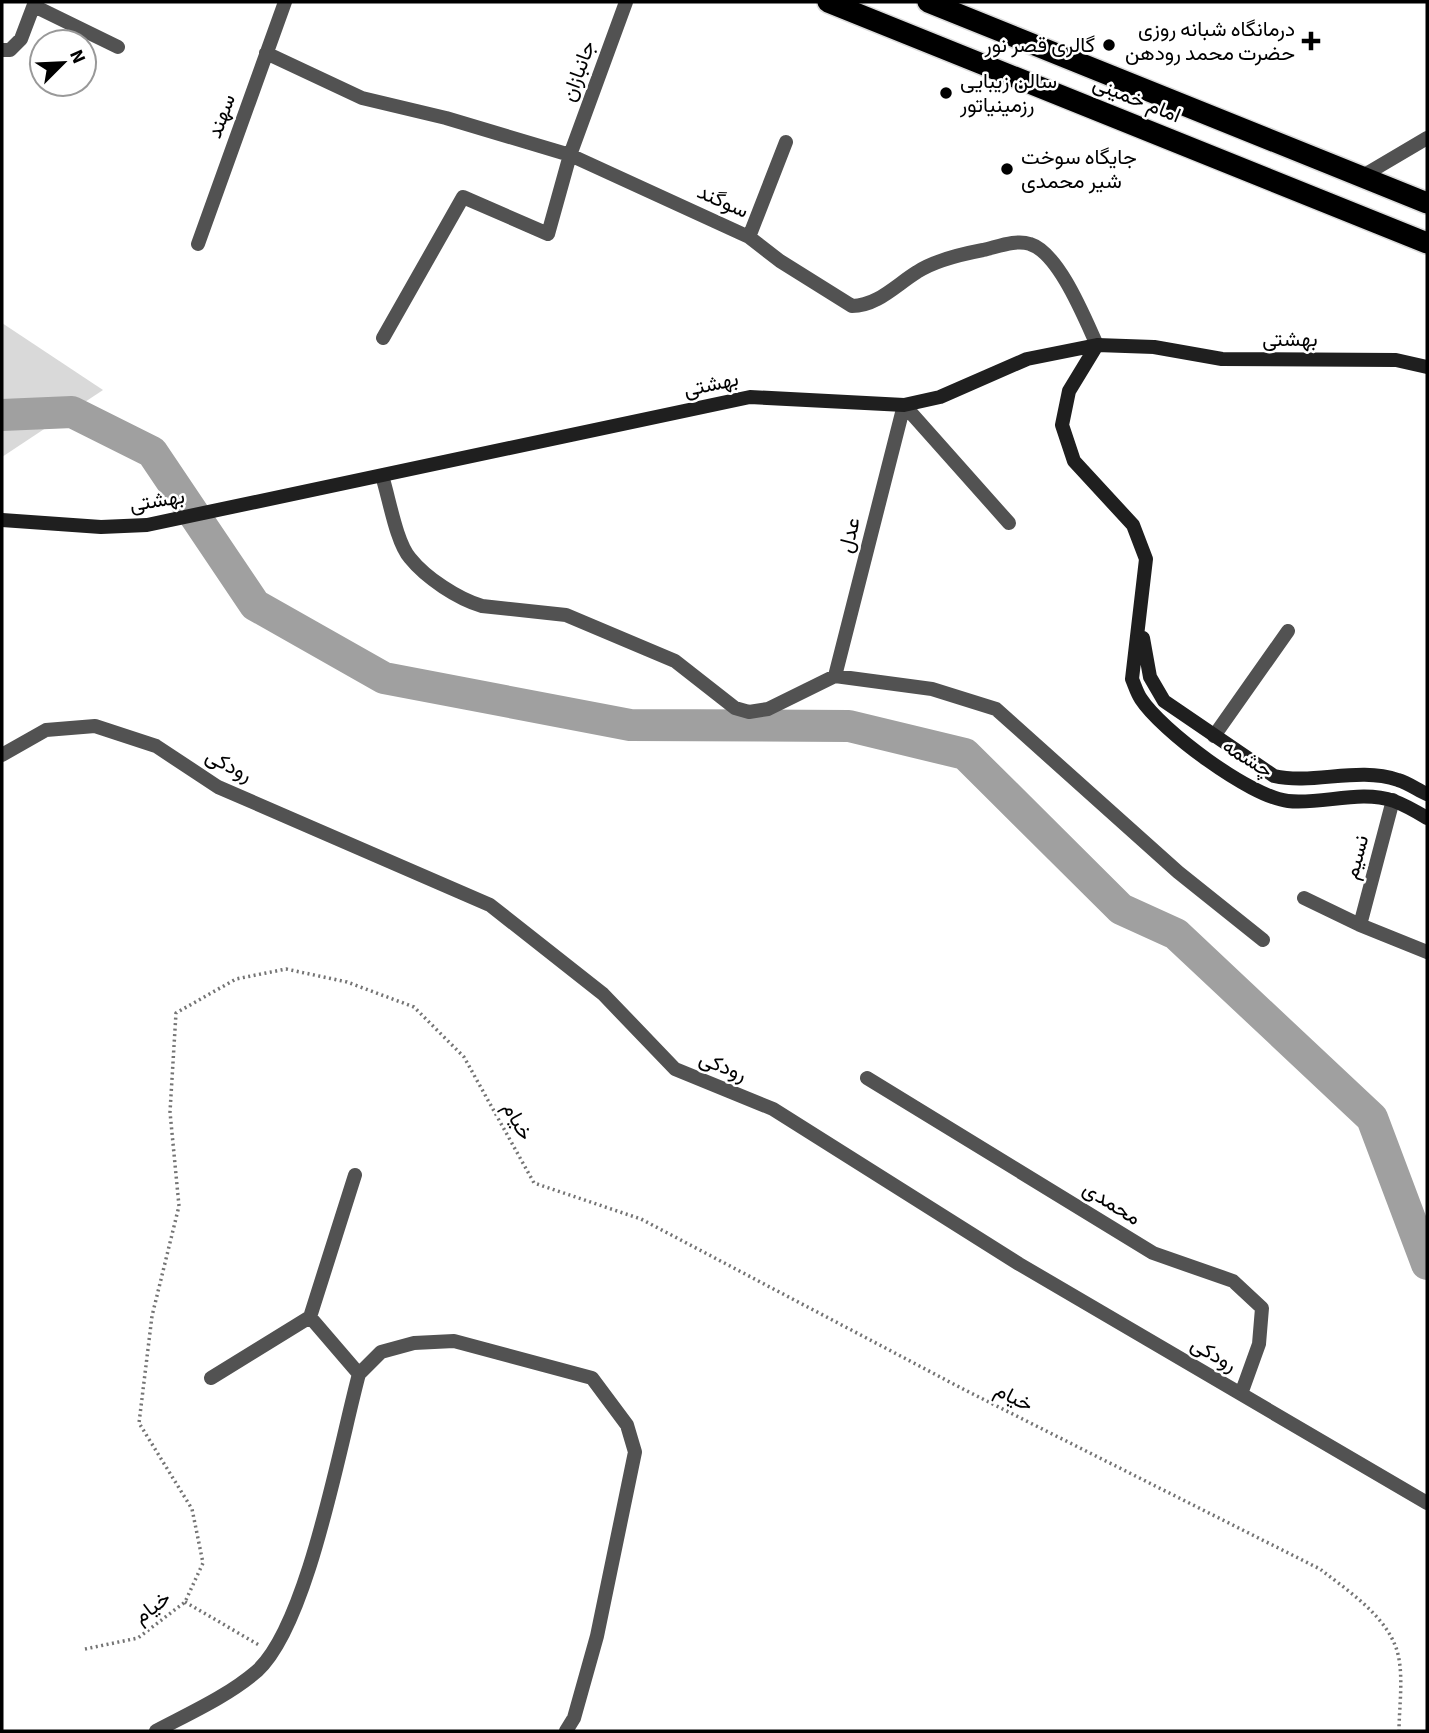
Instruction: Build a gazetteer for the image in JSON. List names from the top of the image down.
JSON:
{
  "streets": {
    "highway": ["امام خمینی"],
    "street": [
      "جانبازان",
      "سهند",
      "سوگند",
      "بهشتی",
      "عدل",
      "چشمه",
      "رودکی",
      "نسیم",
      "محمدی"
    ],
    "path": ["خیام"]
  },
  "crossings": [
    ["جانبازان", "سوگند"],
    ["سهند", "سوگند"],
    ["سوگند", "بهشتی"],
    ["سوگند", "چشمه"],
    ["بهشتی", "عدل"],
    ["بهشتی", "چشمه"],
    ["چشمه", "نسیم"],
    ["رودکی", "محمدی"]
  ],
  "places": {
    "health": ["درمانگاه شبانه روزی حضرت محمد رودهن"],
    "other": ["گالری قصر نور", "سالن زیبایی رزمینیاتور", "جایگاه سوخت شیر محمدی"]
  },
  "north": "top right"
}
